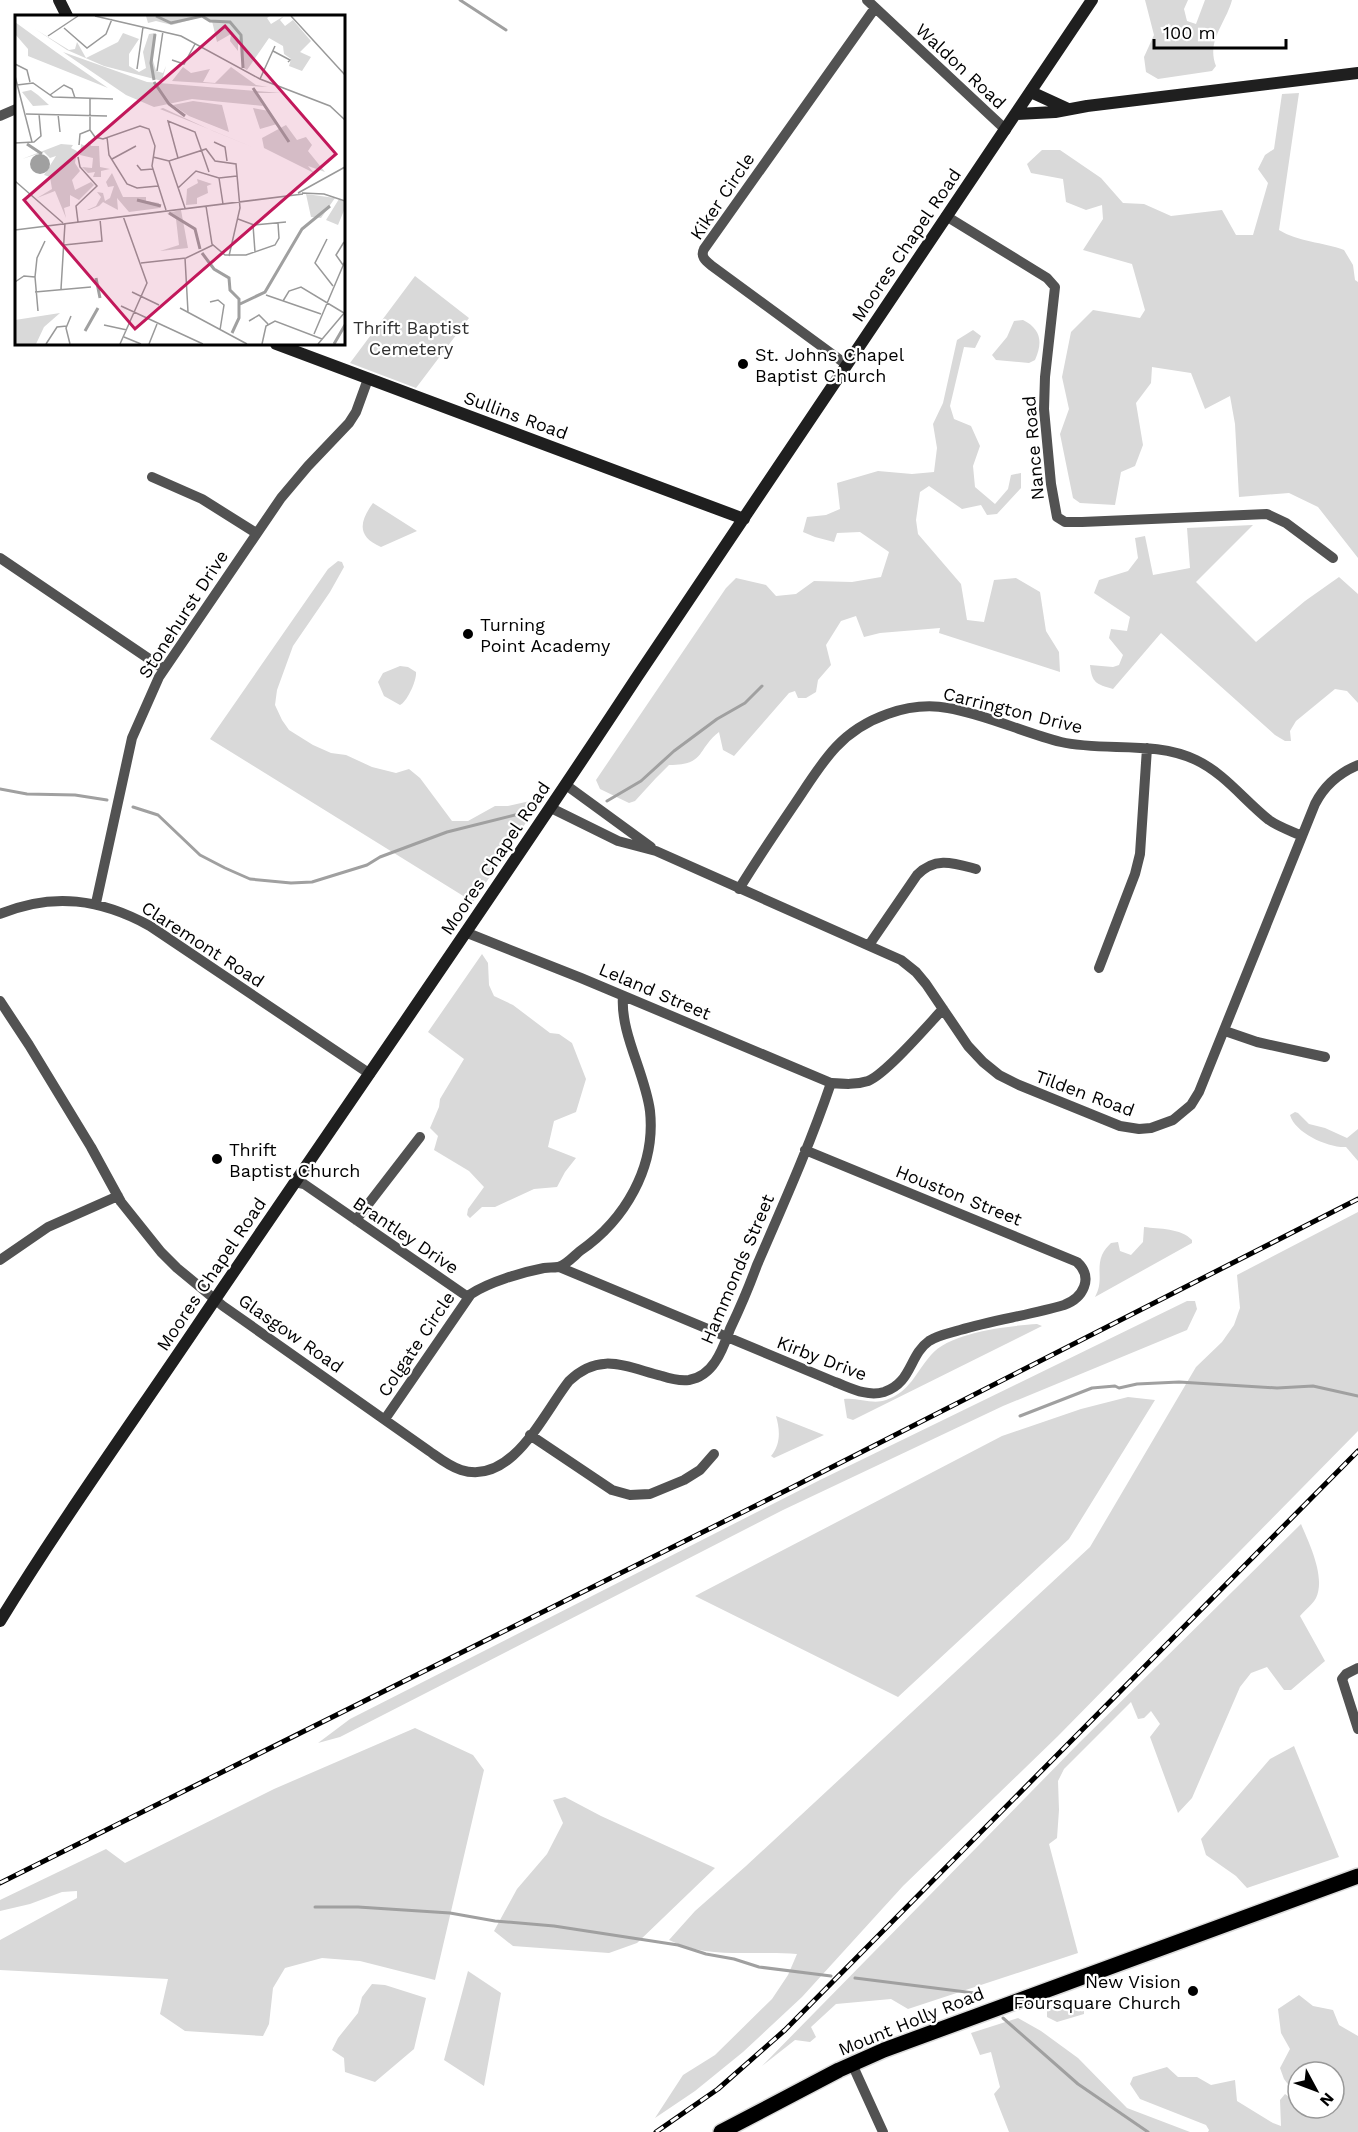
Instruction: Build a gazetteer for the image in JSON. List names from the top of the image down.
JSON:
{
  "streets": {
    "main road": ["Moores Chapel Road", "Sullins Road", "Mount Holly Road"],
    "street": [
      "Waldon Road",
      "Kiker Circle",
      "Nance Road",
      "Stonehurst Drive",
      "Carrington Drive",
      "Claremont Road",
      "Leland Street",
      "Tilden Road",
      "Houston Street",
      "Brantley Drive",
      "Hammonds Street",
      "Glasgow Road",
      "Colgate Circle",
      "Kirby Drive"
    ]
  },
  "crossings": [
    ["Waldon Road", "Kiker Circle"],
    ["Waldon Road", "Moores Chapel Road"],
    ["Kiker Circle", "Moores Chapel Road"],
    ["Moores Chapel Road", "Sullins Road"],
    ["Moores Chapel Road", "Nance Road"],
    ["Moores Chapel Road", "Claremont Road"],
    ["Moores Chapel Road", "Leland Street"],
    ["Moores Chapel Road", "Tilden Road"],
    ["Moores Chapel Road", "Brantley Drive"],
    ["Moores Chapel Road", "Glasgow Road"],
    ["Sullins Road", "Stonehurst Drive"],
    ["Stonehurst Drive", "Claremont Road"],
    ["Carrington Drive", "Tilden Road"],
    ["Leland Street", "Hammonds Street"],
    ["Leland Street", "Colgate Circle"],
    ["Houston Street", "Hammonds Street"],
    ["Houston Street", "Kirby Drive"],
    ["Brantley Drive", "Colgate Circle"],
    ["Hammonds Street", "Glasgow Road"],
    ["Hammonds Street", "Kirby Drive"],
    ["Glasgow Road", "Colgate Circle"],
    ["Colgate Circle", "Kirby Drive"]
  ],
  "parks": ["Thrift Baptist Cemetery"],
  "places": [
    "St. Johns Chapel Baptist Church",
    "Turning Point Academy",
    "Thrift Baptist Church",
    "New Vision Foursquare Church"
  ],
  "scale_bar": "100 m",
  "north": "bottom right"
}
